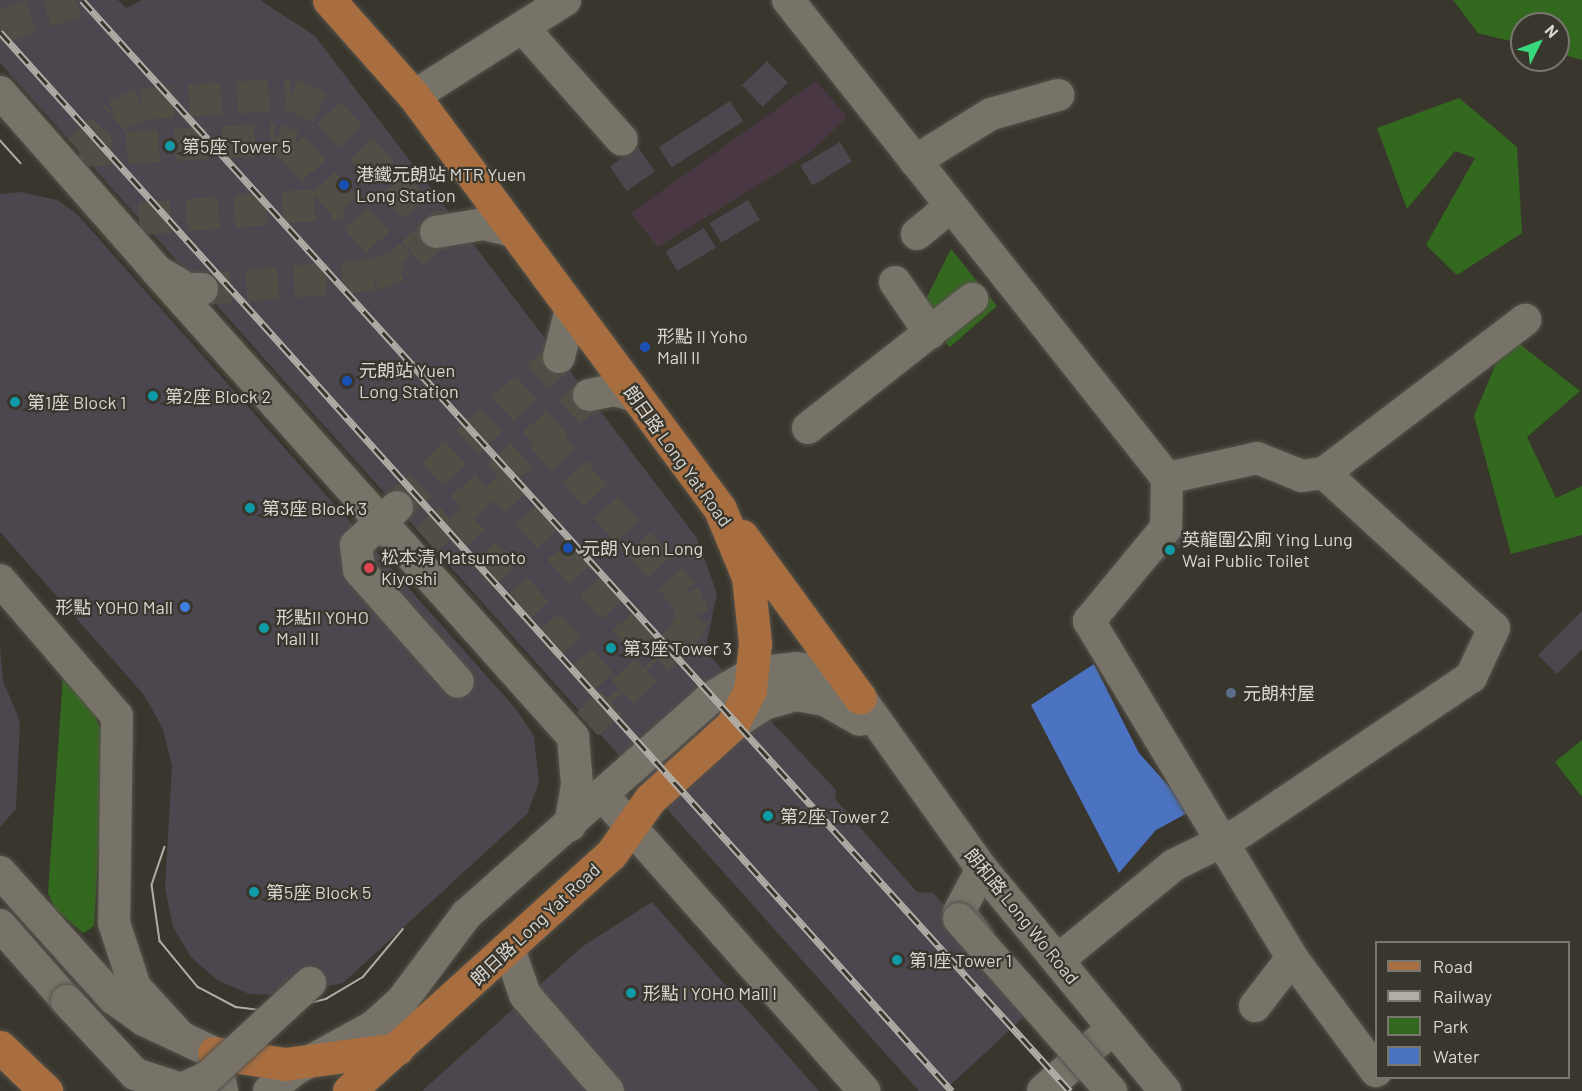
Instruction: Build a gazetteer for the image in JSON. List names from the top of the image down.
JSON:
{
  "streets": {
    "main road": ["朗日路 Long Yat Road"],
    "street": ["朗和路 Long Wo Road"]
  },
  "crossings": [
    ["朗日路 Long Yat Road", "朗和路 Long Wo Road"]
  ],
  "places": [
    "第5座 Tower 5",
    "港鐵元朗站 MTR Yuen Long Station",
    "形點 II Yoho Mall II",
    "元朗站 Yuen Long Station",
    "第2座 Block 2",
    "第1座 Block 1",
    "第3座 Block 3",
    "元朗 Yuen Long",
    "英龍圍公廁 Ying Lung Wai Public Toilet",
    "松本清 Matsumoto Kiyoshi",
    "形點 YOHO Mall",
    "形點II YOHO Mall II",
    "第3座 Tower 3",
    "元朗村屋",
    "第2座 Tower 2",
    "第5座 Block 5",
    "第1座 Tower 1",
    "形點 I YOHO Mall I"
  ],
  "legend": [
    "Road",
    "Railway",
    "Park",
    "Water"
  ],
  "north": "top right"
}
